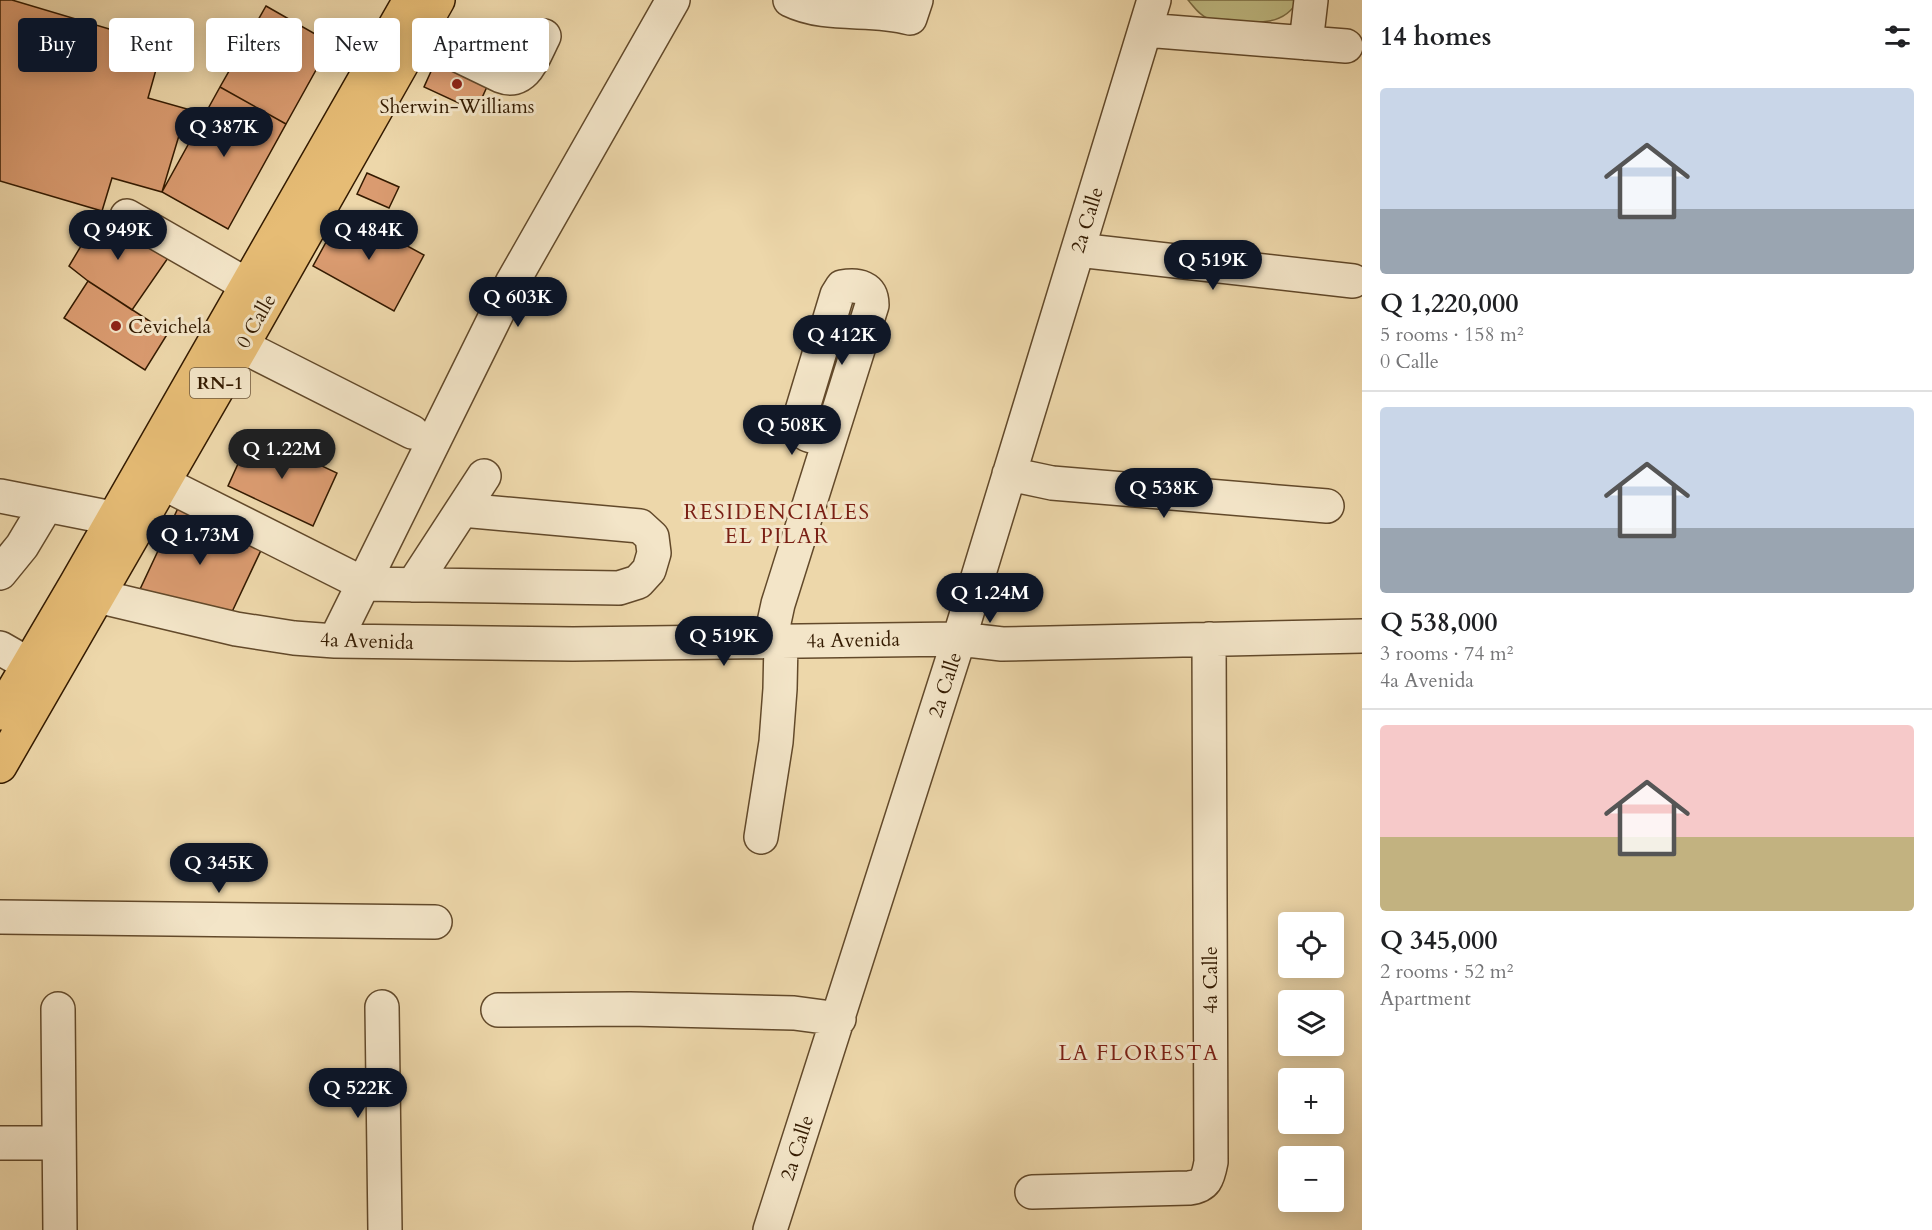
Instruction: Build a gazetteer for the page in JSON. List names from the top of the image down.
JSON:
{
  "streets": {
    "main road": ["0 Calle", "RN-1"],
    "street": ["2a Calle", "4a Avenida", "4a Calle"]
  },
  "crossings": [
    ["2a Calle", "4a Avenida"],
    ["0 Calle", "4a Avenida"],
    ["4a Avenida", "4a Calle"]
  ],
  "districts": ["RESIDENCIALES EL PILAR", "LA FLORESTA"],
  "places": ["Sherwin-Williams", "Cevichela"],
  "page": {
    "heading": "14 homes",
    "chip": [
      "Buy",
      "Rent",
      "Filters",
      "New",
      "Apartment"
    ],
    "list": [
      {
        "name": "Q 1,220,000",
        "note": "5 rooms · 158 m² · 0 Calle"
      },
      {
        "name": "Q 538,000",
        "note": "3 rooms · 74 m² · 4a Avenida"
      },
      {
        "name": "Q 345,000",
        "note": "2 rooms · 52 m² · Apartment"
      }
    ],
    "price": [
      "Q 387K",
      "Q 949K",
      "Q 484K",
      "Q 519K",
      "Q 603K",
      "Q 412K",
      "Q 508K",
      "Q 1.22M",
      "Q 538K",
      "Q 1.73M",
      "Q 1.24M",
      "Q 519K",
      "Q 345K",
      "Q 522K"
    ],
    "map_buttons": ["+", "−"]
  }
}
